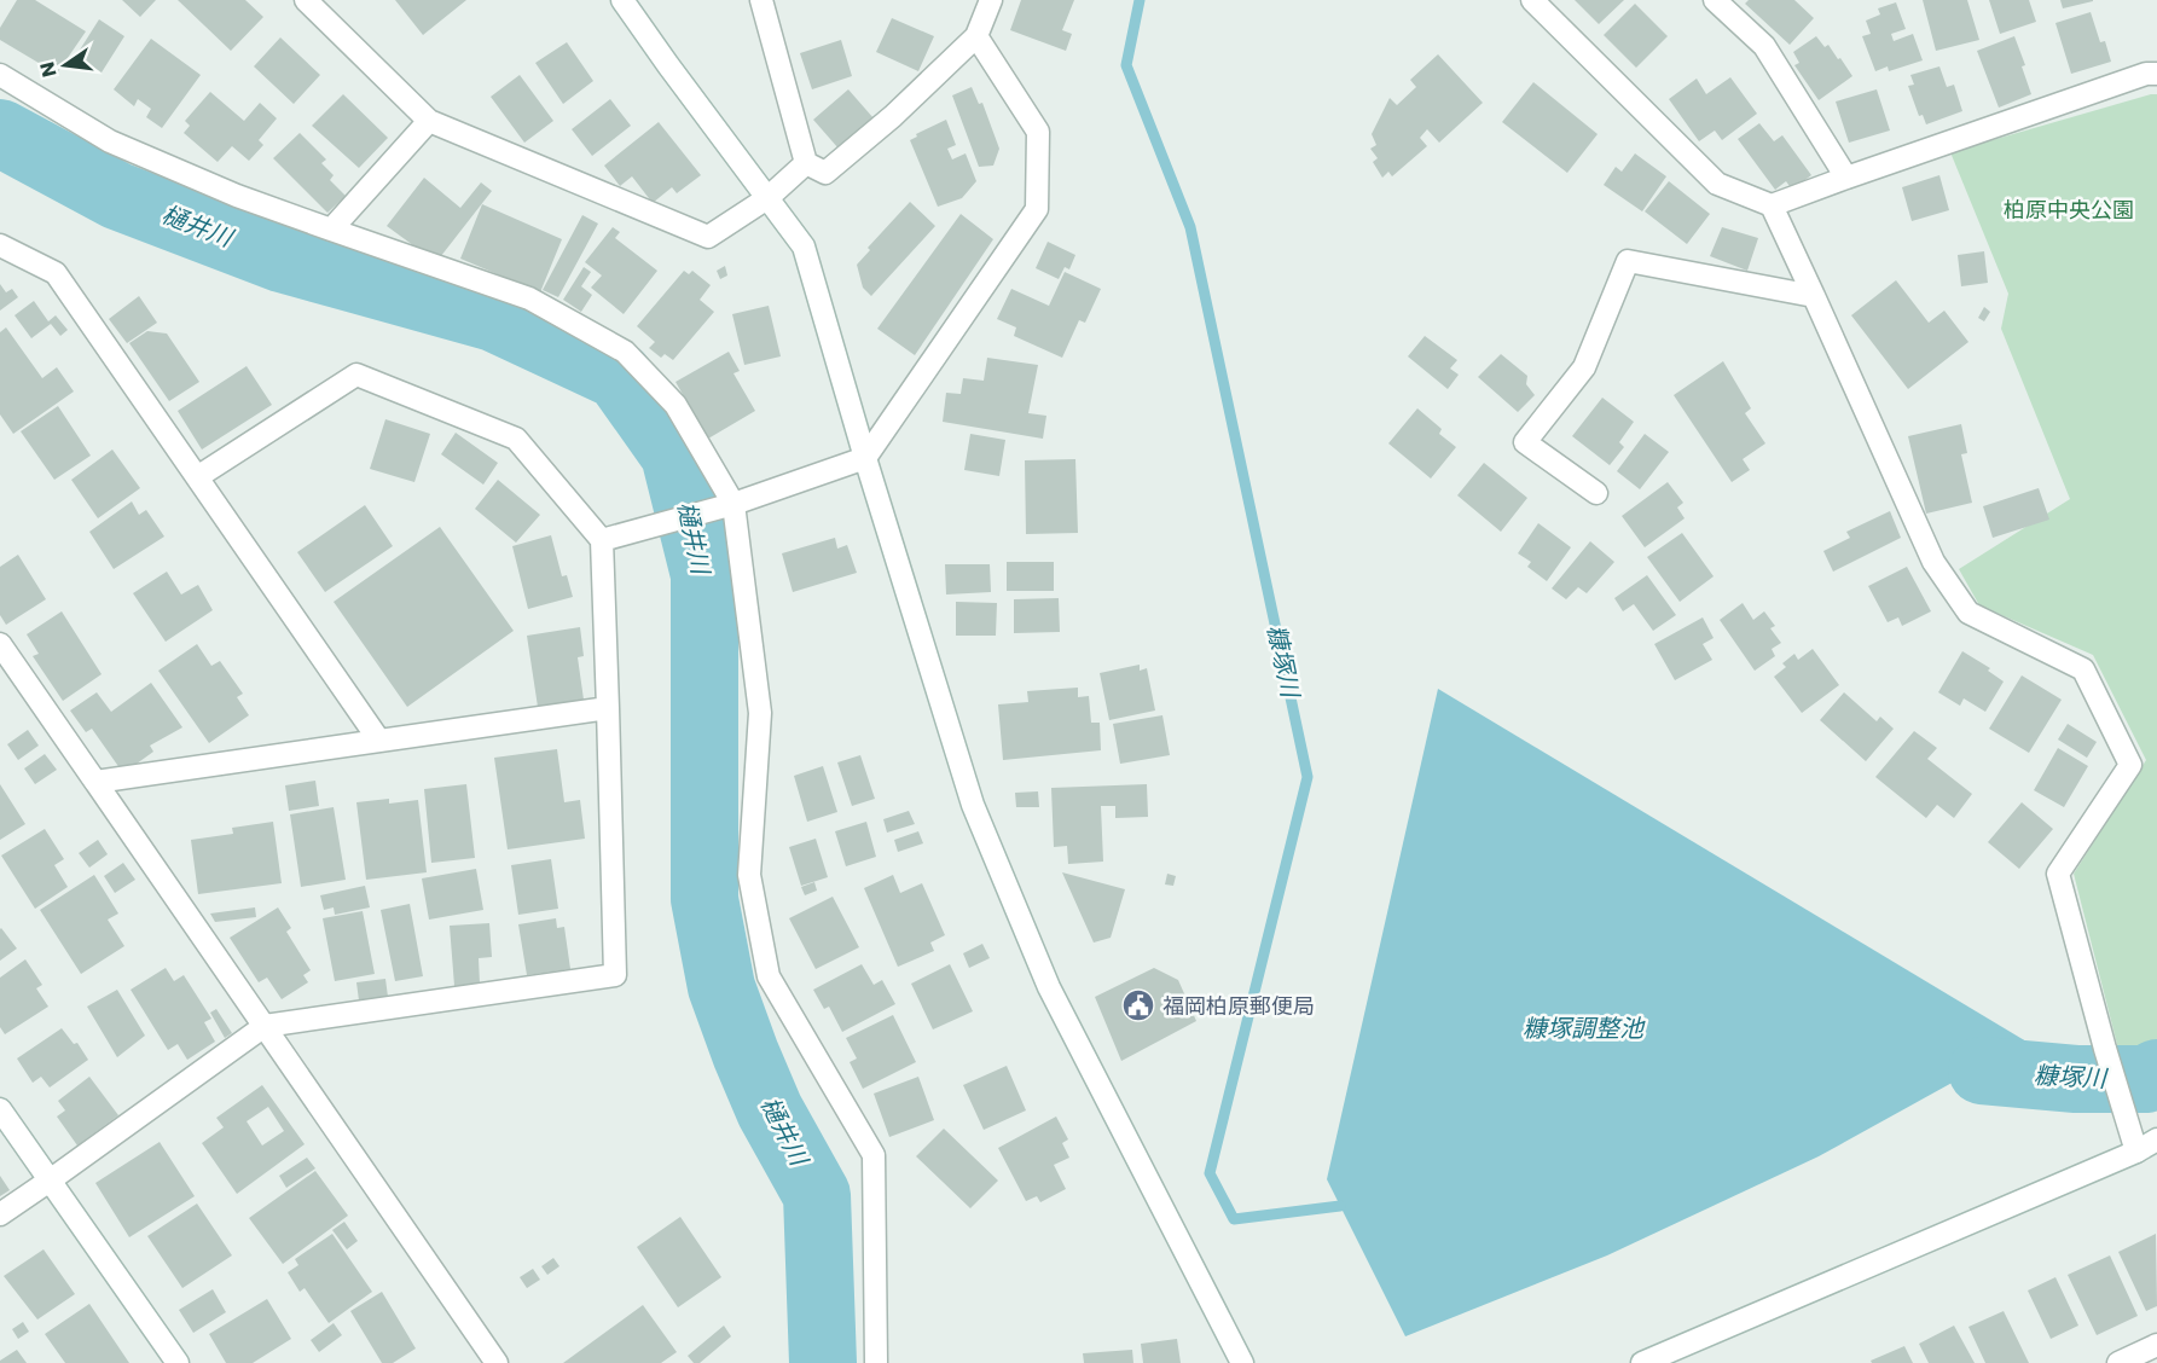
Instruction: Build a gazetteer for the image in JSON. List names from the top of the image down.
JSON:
{
  "water": ["樋井川", "糠塚川", "糠塚調整池"],
  "parks": ["柏原中央公園"],
  "places": {
    "public building": ["福岡柏原郵便局"]
  },
  "north": "left"
}
